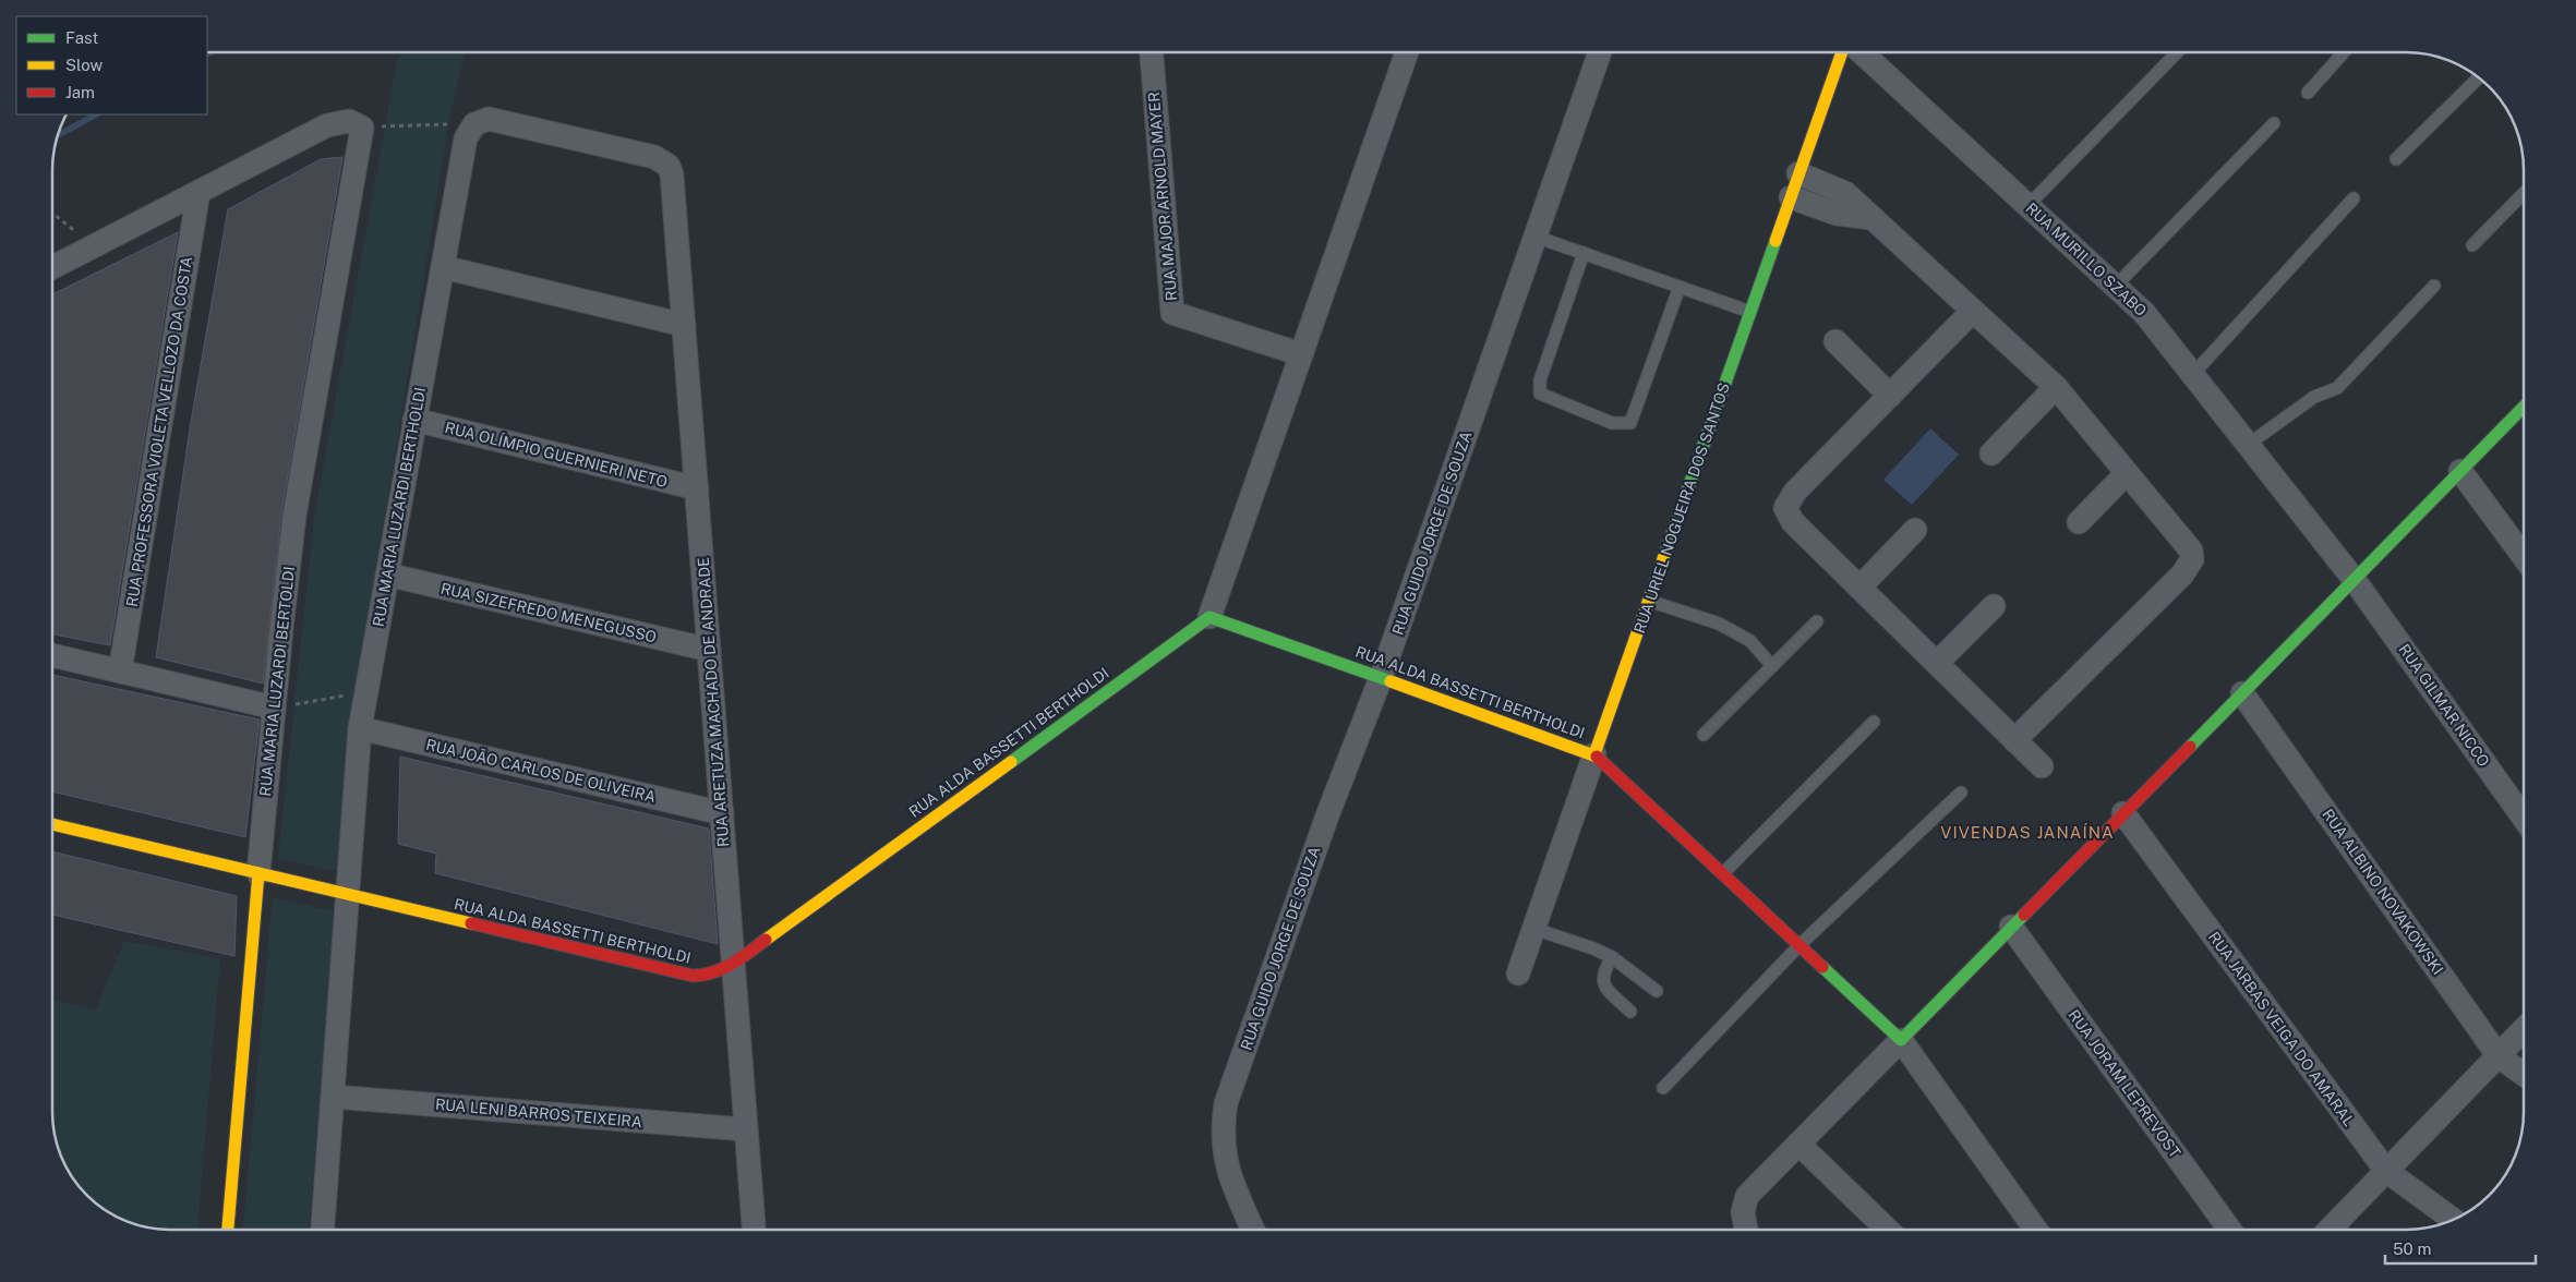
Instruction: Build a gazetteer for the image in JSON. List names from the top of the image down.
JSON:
{
  "streets": {
    "street": [
      "RUA MAJOR ARNOLD MAYER",
      "RUA MURILLO SZABO",
      "RUA PROFESSORA VIOLETA VELLOZO DA COSTA",
      "RUA OLÍMPIO GUERNIERI NETO",
      "RUA MARIA LUZARDI BERTHOLDI",
      "RUA URIEL NOGUEIRA DOS SANTOS",
      "RUA GUIDO JORGE DE SOUZA",
      "RUA SIZEFREDO MENEGUSSO",
      "RUA MARIA LUZARDI BERTOLDI",
      "RUA ALDA BASSETTI BERTHOLDI",
      "RUA ARETUZA MACHADO DE ANDRADE",
      "RUA GILMAR NICCO",
      "RUA JOÃO CARLOS DE OLIVEIRA",
      "RUA ALBINO NOVAKOWSKI",
      "RUA JARBAS VEIGA DO AMARAL",
      "RUA JORAM LEPREVOST",
      "RUA LENI BARROS TEIXEIRA"
    ]
  },
  "crossings": [
    ["RUA MURILLO SZABO", "RUA GILMAR NICCO"],
    ["RUA OLÍMPIO GUERNIERI NETO", "RUA MARIA LUZARDI BERTHOLDI"],
    ["RUA OLÍMPIO GUERNIERI NETO", "RUA ARETUZA MACHADO DE ANDRADE"],
    ["RUA MARIA LUZARDI BERTHOLDI", "RUA SIZEFREDO MENEGUSSO"],
    ["RUA MARIA LUZARDI BERTHOLDI", "RUA ALDA BASSETTI BERTHOLDI"],
    ["RUA MARIA LUZARDI BERTHOLDI", "RUA ARETUZA MACHADO DE ANDRADE"],
    ["RUA MARIA LUZARDI BERTHOLDI", "RUA JOÃO CARLOS DE OLIVEIRA"],
    ["RUA URIEL NOGUEIRA DOS SANTOS", "RUA ALDA BASSETTI BERTHOLDI"],
    ["RUA GUIDO JORGE DE SOUZA", "RUA ALDA BASSETTI BERTHOLDI"],
    ["RUA SIZEFREDO MENEGUSSO", "RUA ARETUZA MACHADO DE ANDRADE"],
    ["RUA MARIA LUZARDI BERTOLDI", "RUA ALDA BASSETTI BERTHOLDI"],
    ["RUA ALDA BASSETTI BERTHOLDI", "RUA ARETUZA MACHADO DE ANDRADE"],
    ["RUA ARETUZA MACHADO DE ANDRADE", "RUA JOÃO CARLOS DE OLIVEIRA"],
    ["RUA ARETUZA MACHADO DE ANDRADE", "RUA LENI BARROS TEIXEIRA"]
  ],
  "districts": ["VIVENDAS JANAÍNA"],
  "legend": ["Fast", "Slow", "Jam"],
  "scale_bar": "50 m"
}
